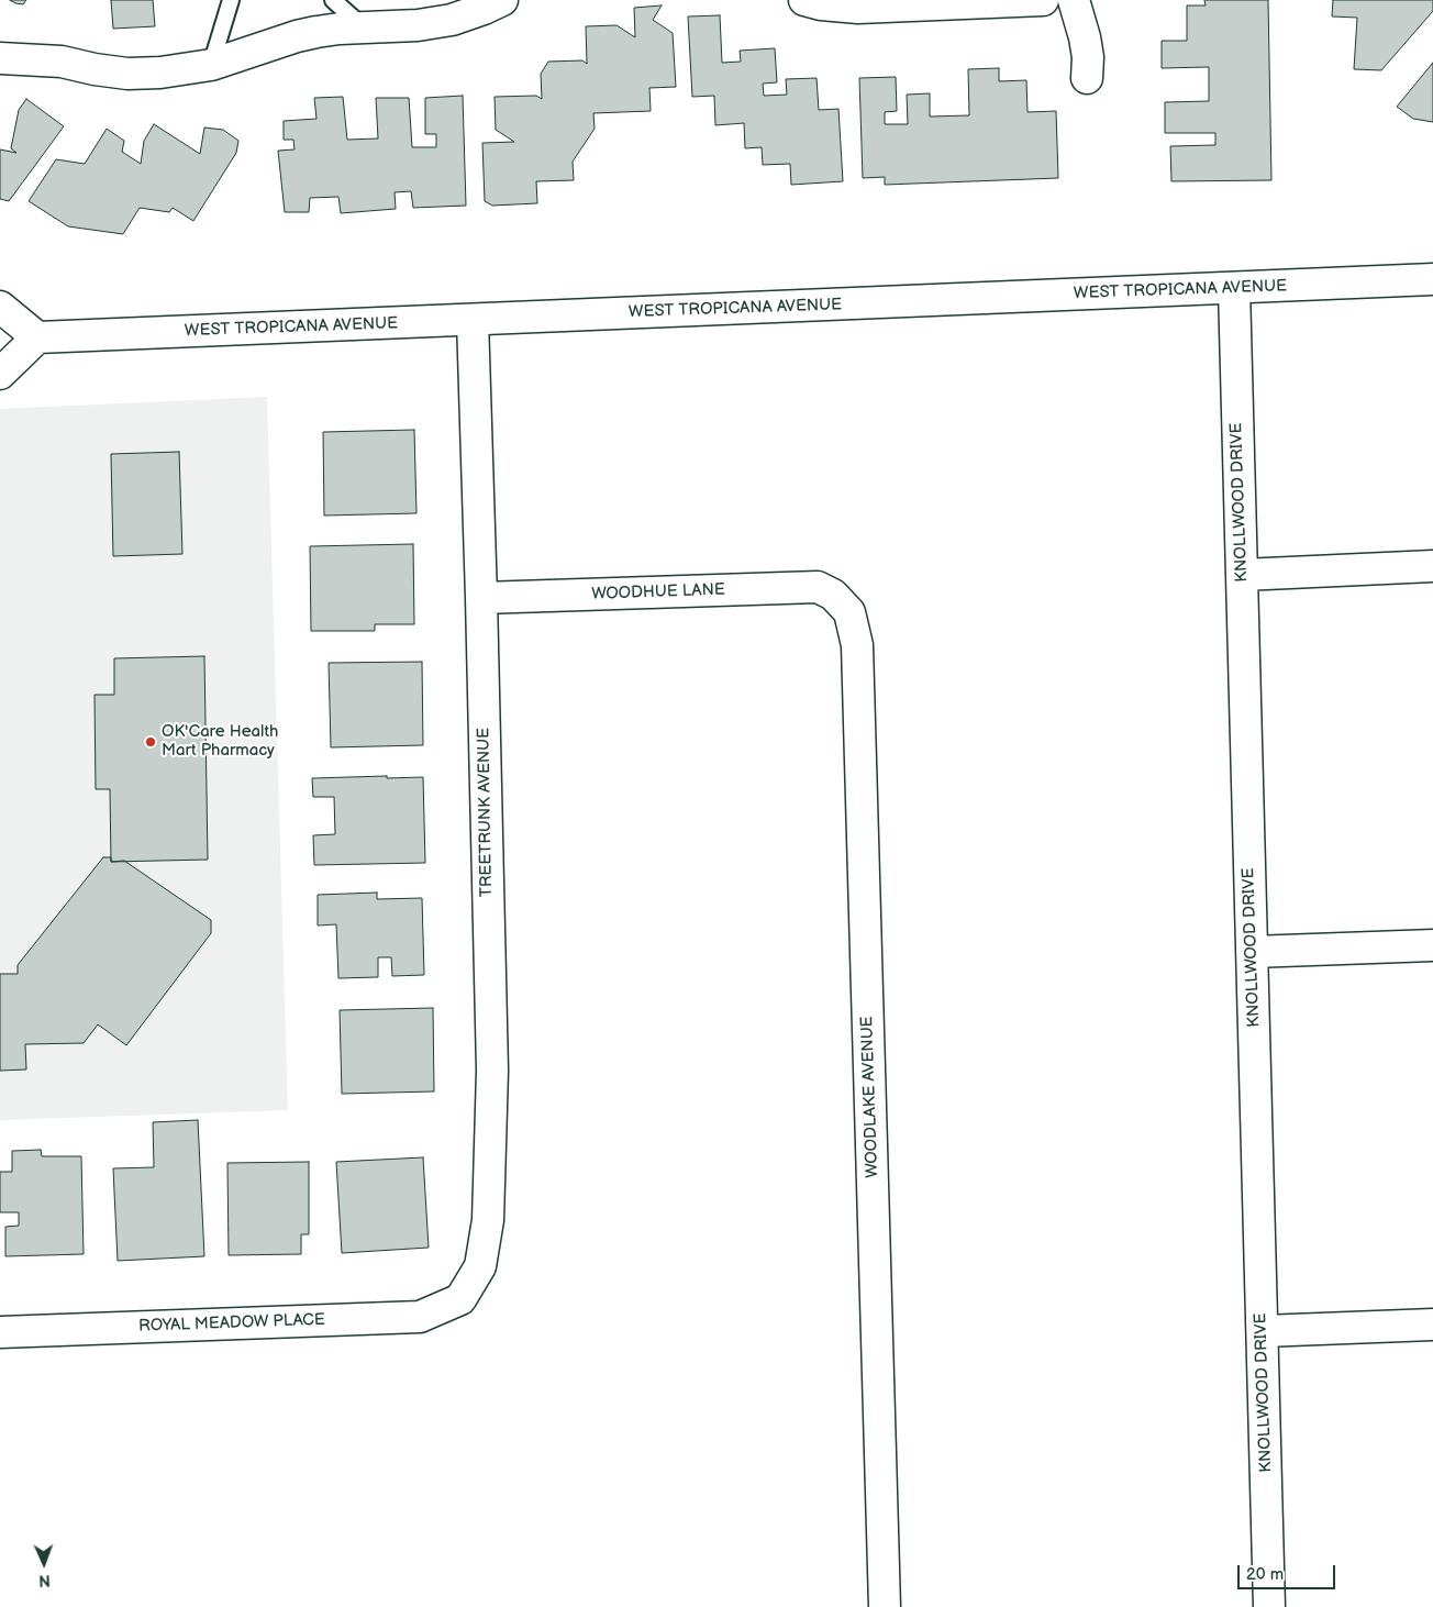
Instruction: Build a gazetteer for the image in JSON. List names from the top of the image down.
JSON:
{
  "streets": {
    "street": [
      "WEST TROPICANA AVENUE",
      "KNOLLWOOD DRIVE",
      "WOODHUE LANE",
      "TREETRUNK AVENUE",
      "WOODLAKE AVENUE",
      "ROYAL MEADOW PLACE"
    ]
  },
  "crossings": [
    ["WEST TROPICANA AVENUE", "KNOLLWOOD DRIVE"],
    ["WEST TROPICANA AVENUE", "TREETRUNK AVENUE"],
    ["WOODHUE LANE", "TREETRUNK AVENUE"],
    ["WOODHUE LANE", "WOODLAKE AVENUE"],
    ["TREETRUNK AVENUE", "ROYAL MEADOW PLACE"]
  ],
  "places": ["OK'Care Health Mart Pharmacy"],
  "scale_bar": "20 m",
  "north": "bottom"
}
